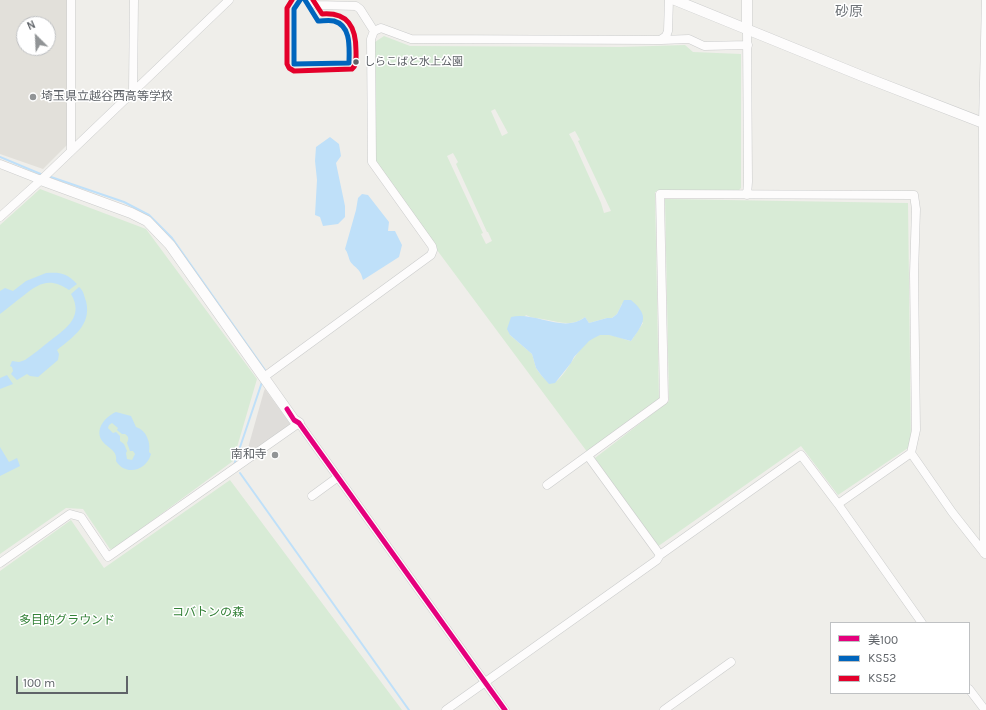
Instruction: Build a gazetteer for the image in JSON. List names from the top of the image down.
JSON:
{
  "districts": ["砂原"],
  "parks": ["コバトンの森", "多目的グラウンド"],
  "places": ["しらこばと水上公園", "埼玉県立越谷西高等学校", "南和寺"],
  "lines": ["transit line KS53", "transit line KS52", "transit line 美100"],
  "legend": ["美100", "KS53", "KS52"],
  "scale_bar": "100 m",
  "north": "top left"
}
